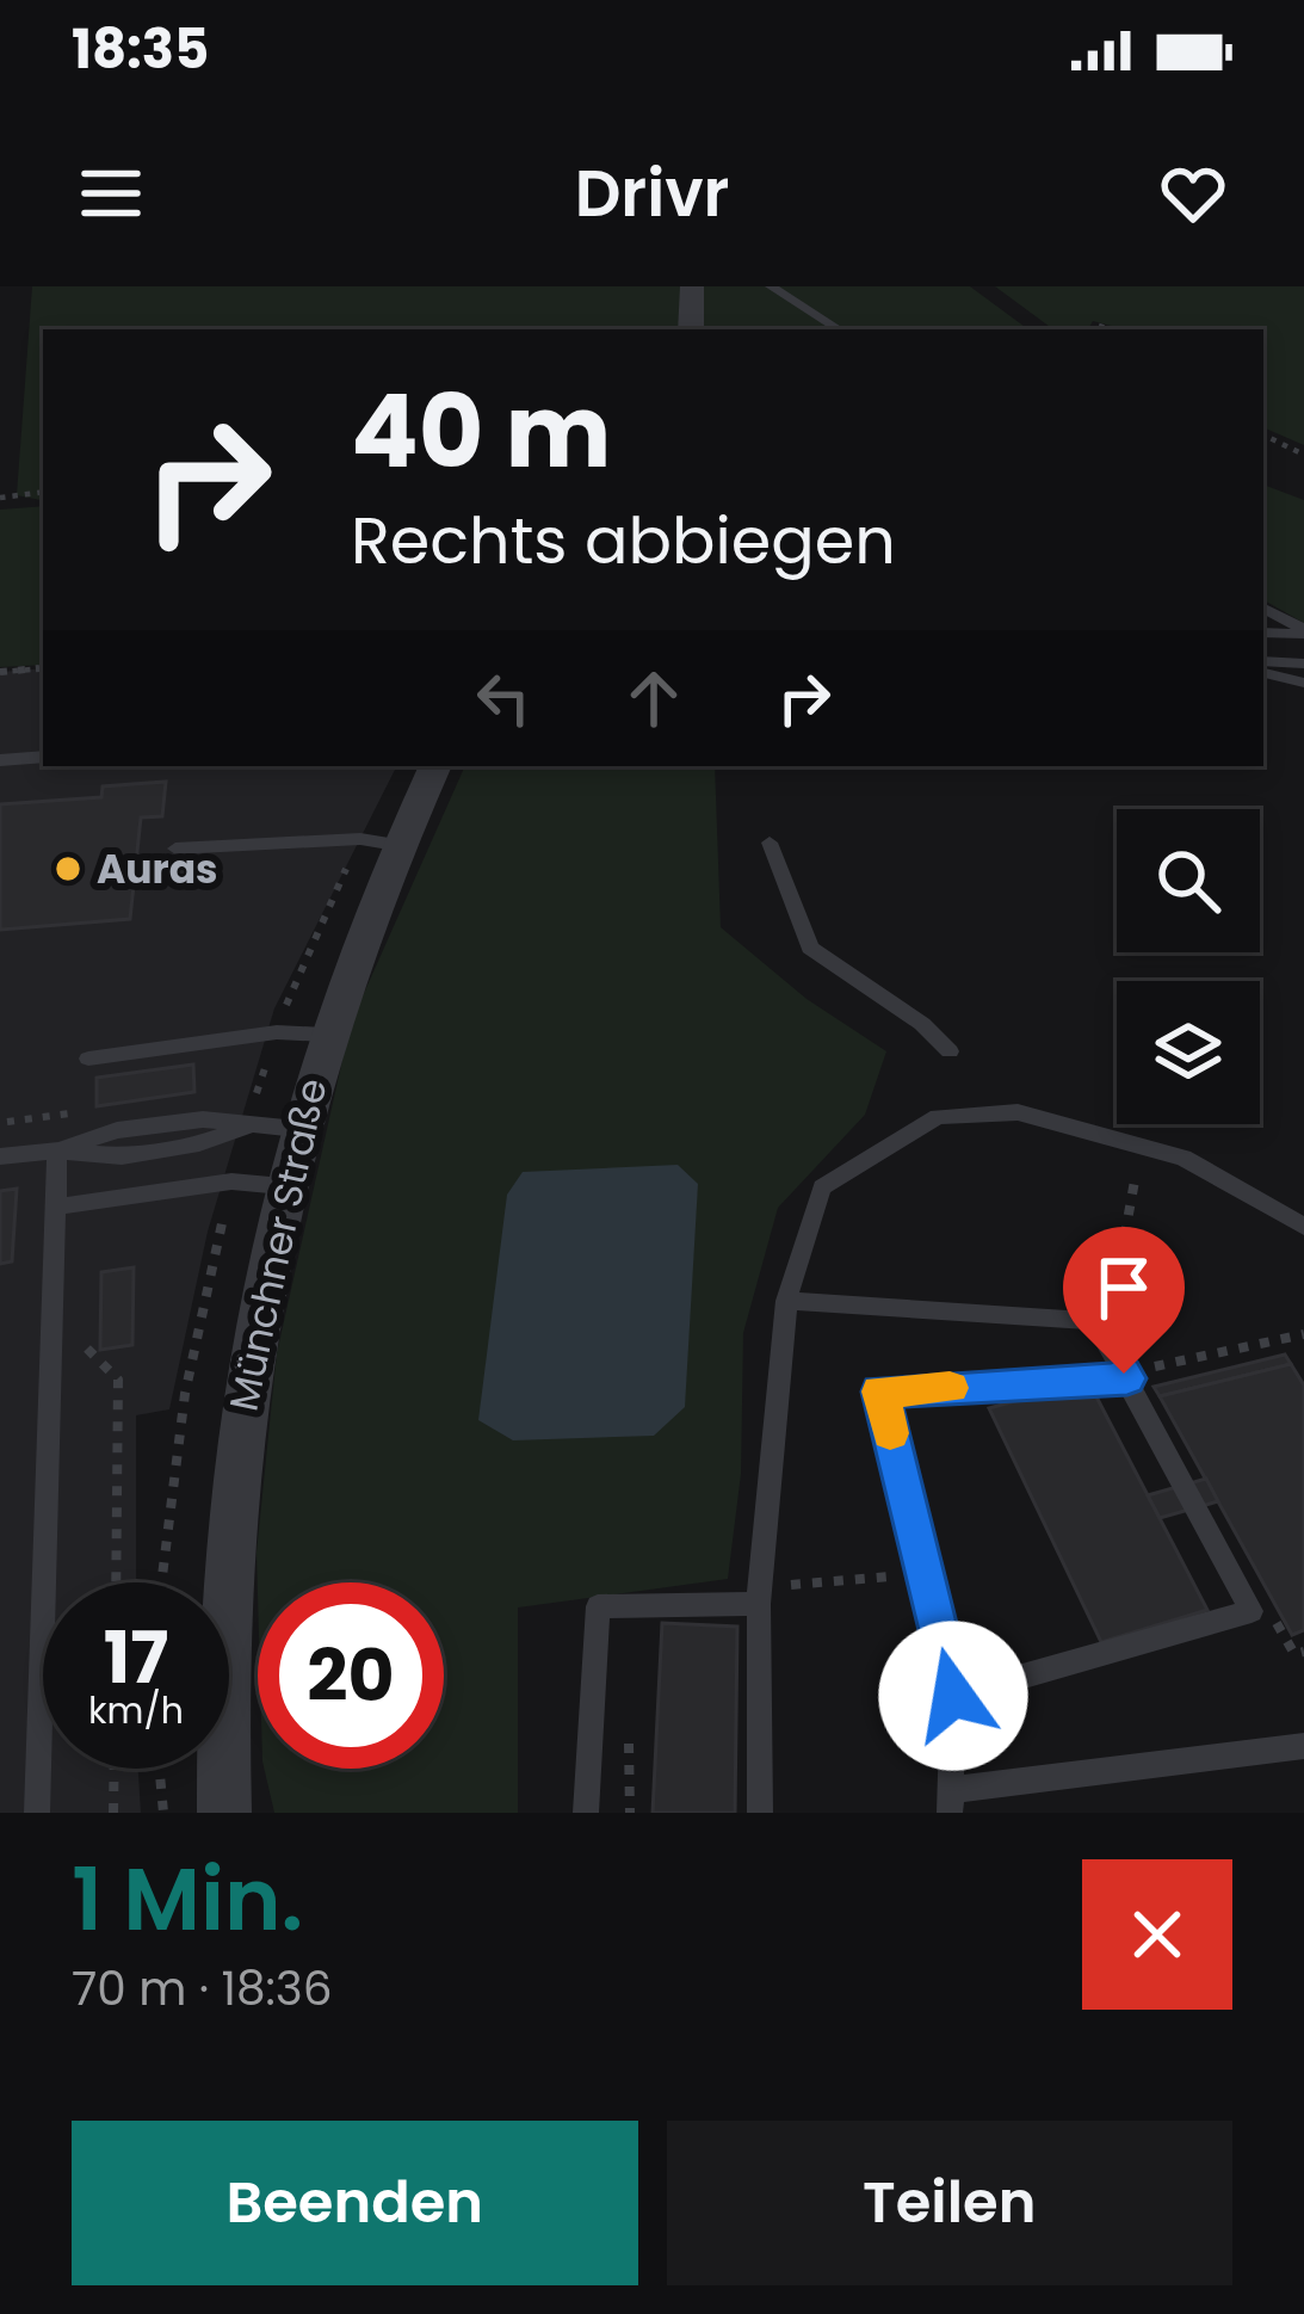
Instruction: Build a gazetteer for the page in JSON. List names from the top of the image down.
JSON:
{
  "streets": {
    "street": ["Münchner Straße"]
  },
  "places": ["Auras"],
  "page": {
    "status": "18:35",
    "header": "Drivr",
    "turn": ["40 m", "Rechts abbiegen"],
    "speed": "17 km/h",
    "limit": "20",
    "heading": ["1 Min.", "70 m · 18:36"],
    "buttons": ["Beenden", "Teilen"]
  }
}
